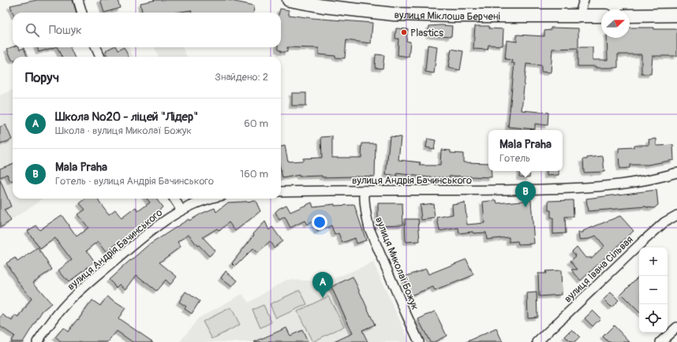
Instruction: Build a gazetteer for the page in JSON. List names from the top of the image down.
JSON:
{
  "streets": {
    "street": [
      "вулиця Міклоша Берчені",
      "вулиця Андрія Бачинського",
      "вулиця Миколаї Божук",
      "вулиця Івана Сільвая"
    ]
  },
  "crossings": [
    ["вулиця Андрія Бачинського", "вулиця Миколаї Божук"]
  ],
  "places": ["Plastics"],
  "north": "right",
  "page": {
    "search": "Пошук",
    "heading": ["Поруч", "Знайдено: 2"],
    "list": [
      {
        "mark": "A",
        "name": "Школа №20 - ліцей \"Лідер\"",
        "note": "Школа · вулиця Миколаї Божук",
        "value": "60 m"
      },
      {
        "mark": "B",
        "name": "Mala Praha",
        "note": "Готель · вулиця Андрія Бачинського",
        "value": "160 m"
      }
    ],
    "popup": ["Mala Praha", "Готель"],
    "pins": ["B", "A"],
    "map_buttons": ["+", "−"]
  }
}
